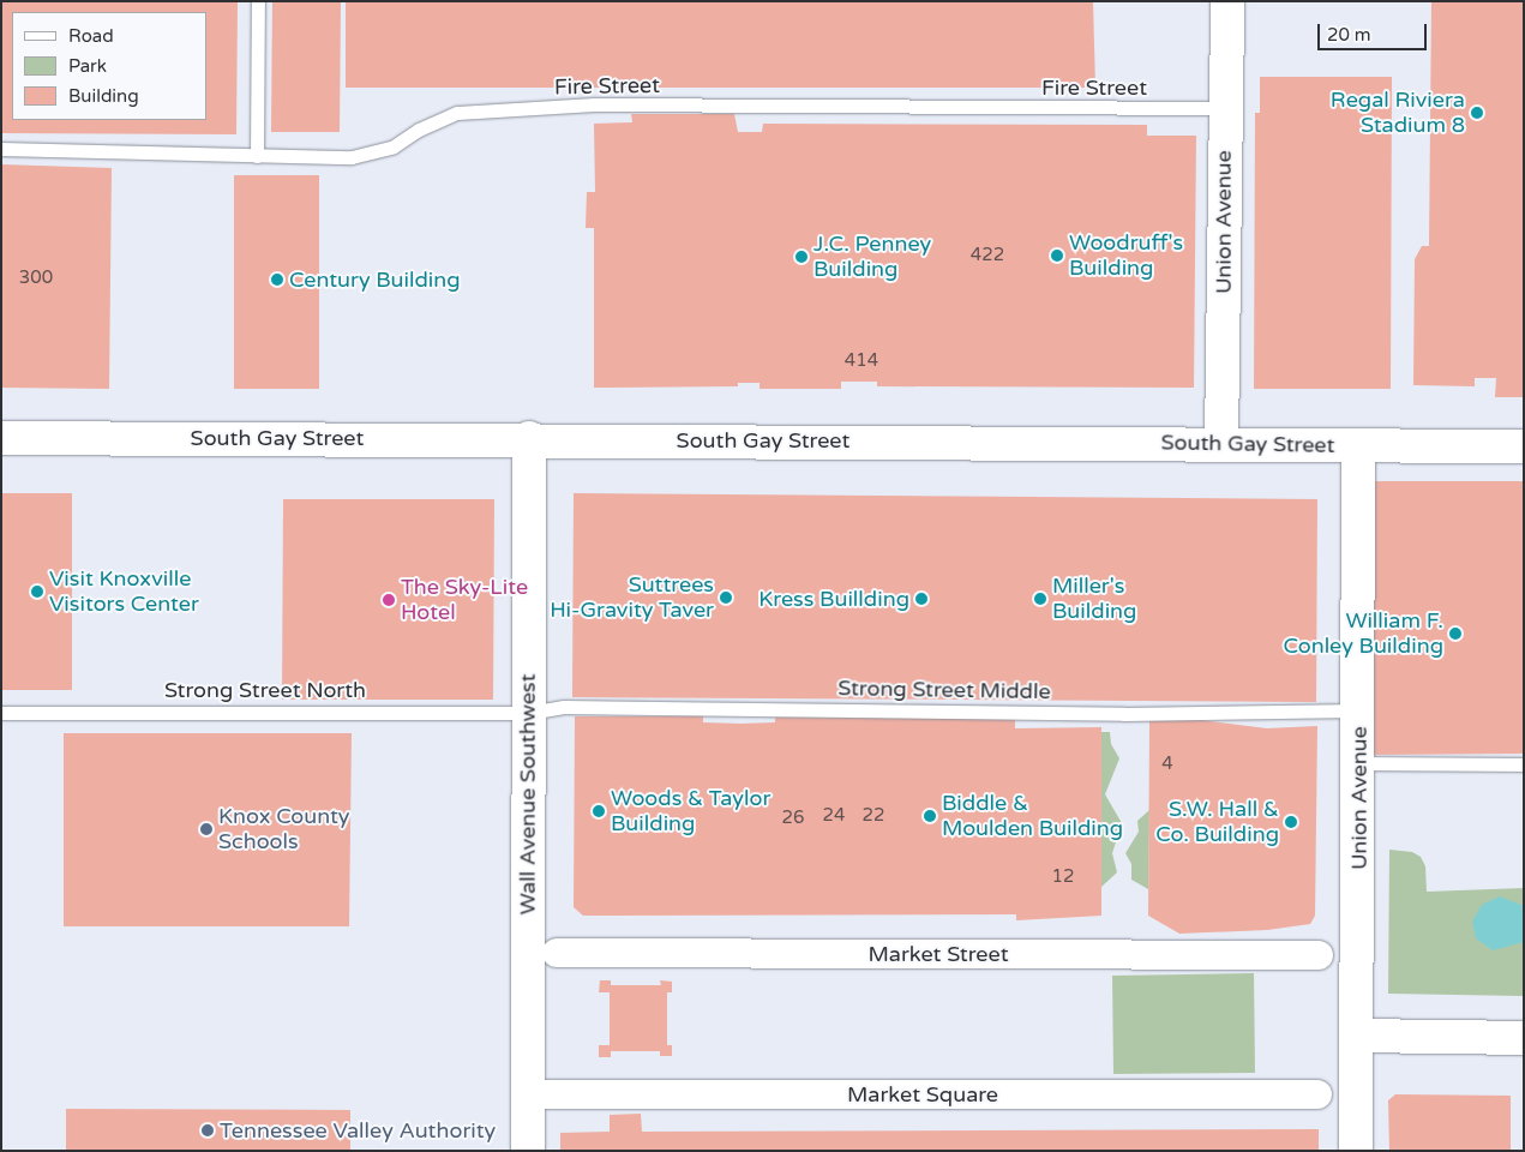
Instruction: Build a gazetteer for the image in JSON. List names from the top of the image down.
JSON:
{
  "streets": {
    "street": [
      "Union Avenue",
      "South Gay Street",
      "Wall Avenue Southwest",
      "Market Street",
      "Market Square"
    ],
    "lane": ["Fire Street", "Strong Street North", "Strong Street Middle"]
  },
  "crossings": [
    ["Fire Street", "Union Avenue"],
    ["Union Avenue", "South Gay Street"],
    ["Union Avenue", "Strong Street Middle"],
    ["South Gay Street", "Wall Avenue Southwest"],
    ["Strong Street North", "Strong Street Middle"],
    ["Strong Street North", "Wall Avenue Southwest"],
    ["Strong Street Middle", "Wall Avenue Southwest"],
    ["Wall Avenue Southwest", "Market Square"]
  ],
  "places": [
    "Regal Riviera Stadium 8",
    "Woodruff's Building",
    "J.C. Penney Building",
    "Century Building",
    "Visit Knoxville Visitors Center",
    "Suttrees Hi-Gravity Taver",
    "Kress Buillding",
    "Miller's Building",
    "The Sky-Lite Hotel",
    "William F. Conley Building",
    "Woods & Taylor Building",
    "Biddle & Moulden Building",
    "S.W. Hall & Co. Building",
    "Knox County Schools",
    "Tennessee Valley Authority"
  ],
  "house_numbers": [
    "422",
    "300",
    "414",
    "4",
    "24",
    "22",
    "26",
    "12"
  ],
  "legend": ["Road", "Park", "Building"],
  "scale_bar": "20 m"
}
